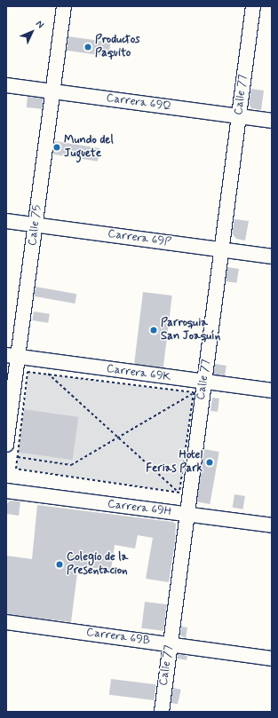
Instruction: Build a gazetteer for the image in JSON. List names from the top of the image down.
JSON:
{
  "streets": {
    "street": [
      "Calle 77",
      "Carrera 69Q",
      "Calle 75",
      "Carrera 69P",
      "Carrera 69K",
      "Carrera 69H",
      "Carrera 69B"
    ]
  },
  "crossings": [
    ["Calle 77", "Carrera 69Q"],
    ["Calle 77", "Carrera 69P"],
    ["Calle 77", "Carrera 69K"],
    ["Calle 77", "Carrera 69H"],
    ["Calle 77", "Carrera 69B"],
    ["Carrera 69Q", "Calle 75"],
    ["Calle 75", "Carrera 69P"],
    ["Calle 75", "Carrera 69K"]
  ],
  "places": [
    "Productos Paquito",
    "Mundo del Juguete",
    "Parroquia San Joaquín",
    "Hotel Ferias Park",
    "Colegio de la Presentacion"
  ],
  "north": "top right"
}
